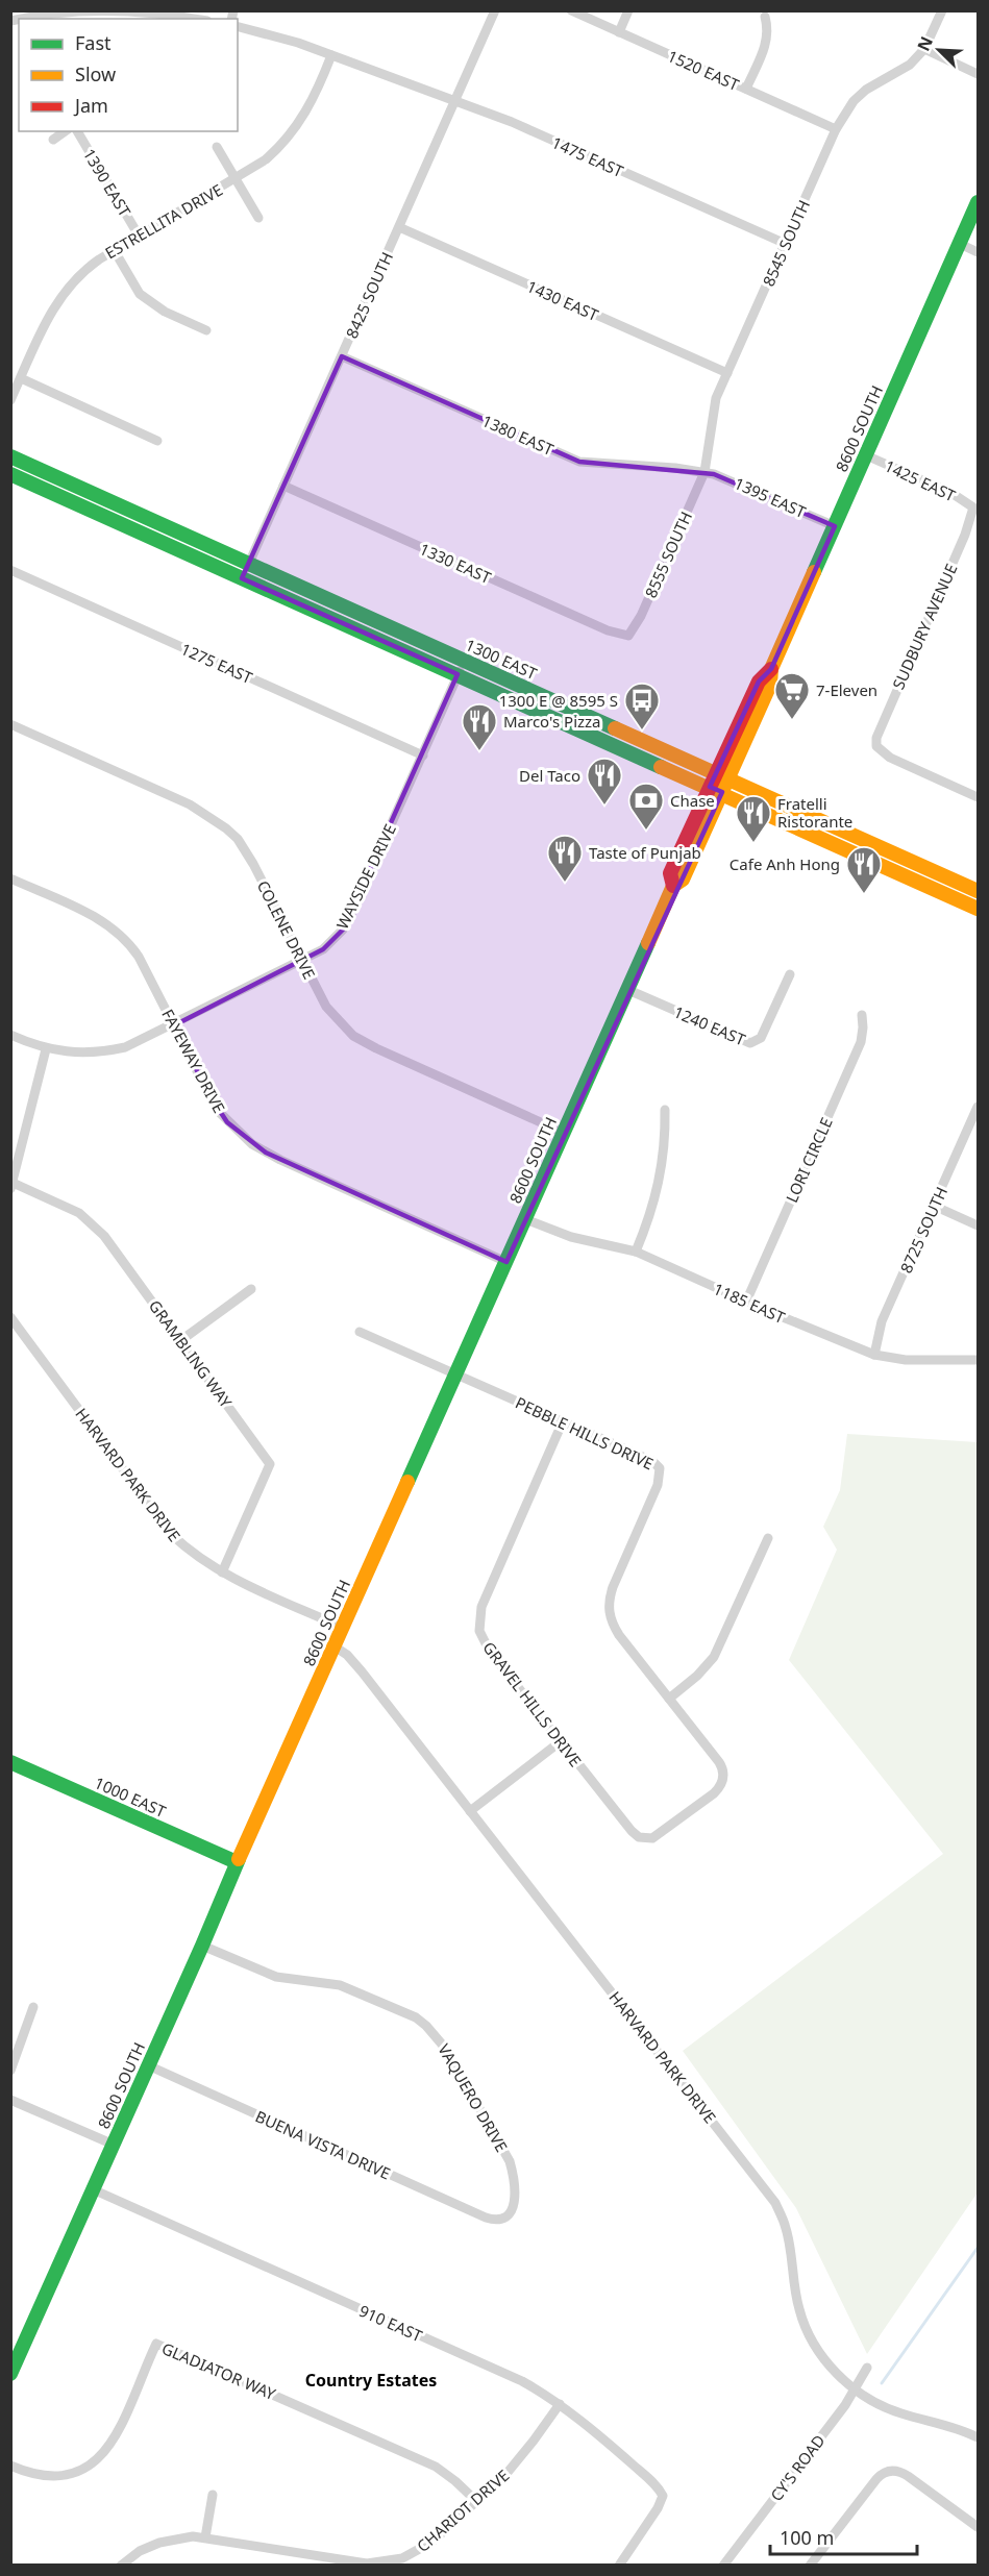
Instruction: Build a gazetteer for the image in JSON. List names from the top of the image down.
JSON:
{
  "streets": {
    "main road": ["8600 SOUTH", "1300 EAST", "1000 EAST"],
    "street": [
      "1520 EAST",
      "1475 EAST",
      "1390 EAST",
      "ESTRELLITA DRIVE",
      "8545 SOUTH",
      "8425 SOUTH",
      "1430 EAST",
      "1380 EAST",
      "1425 EAST",
      "1395 EAST",
      "8555 SOUTH",
      "1330 EAST",
      "SUDBURY AVENUE",
      "1275 EAST",
      "WAYSIDE DRIVE",
      "COLENE DRIVE",
      "1240 EAST",
      "FAYEWAY DRIVE",
      "LORI CIRCLE",
      "8725 SOUTH",
      "1185 EAST",
      "GRAMBLING WAY",
      "PEBBLE HILLS DRIVE",
      "HARVARD PARK DRIVE",
      "GRAVEL HILLS DRIVE",
      "VAQUERO DRIVE",
      "BUENA VISTA DRIVE",
      "910 EAST",
      "GLADIATOR WAY",
      "CY'S ROAD",
      "CHARIOT DRIVE"
    ]
  },
  "crossings": [
    ["1520 EAST", "8545 SOUTH"],
    ["1475 EAST", "ESTRELLITA DRIVE"],
    ["1475 EAST", "8545 SOUTH"],
    ["1475 EAST", "8425 SOUTH"],
    ["1390 EAST", "ESTRELLITA DRIVE"],
    ["8545 SOUTH", "1430 EAST"],
    ["8545 SOUTH", "1380 EAST"],
    ["8545 SOUTH", "1395 EAST"],
    ["8545 SOUTH", "8555 SOUTH"],
    ["8425 SOUTH", "1430 EAST"],
    ["8425 SOUTH", "1380 EAST"],
    ["8425 SOUTH", "1330 EAST"],
    ["8425 SOUTH", "1300 EAST"],
    ["8600 SOUTH", "1425 EAST"],
    ["8600 SOUTH", "1395 EAST"],
    ["8600 SOUTH", "1300 EAST"],
    ["8600 SOUTH", "COLENE DRIVE"],
    ["8600 SOUTH", "1240 EAST"],
    ["8600 SOUTH", "FAYEWAY DRIVE"],
    ["8600 SOUTH", "1185 EAST"],
    ["8600 SOUTH", "PEBBLE HILLS DRIVE"],
    ["8600 SOUTH", "HARVARD PARK DRIVE"],
    ["8600 SOUTH", "1000 EAST"],
    ["8600 SOUTH", "VAQUERO DRIVE"],
    ["8600 SOUTH", "BUENA VISTA DRIVE"],
    ["8600 SOUTH", "910 EAST"],
    ["1380 EAST", "1395 EAST"],
    ["1380 EAST", "8555 SOUTH"],
    ["1425 EAST", "SUDBURY AVENUE"],
    ["1395 EAST", "8555 SOUTH"],
    ["8555 SOUTH", "1330 EAST"],
    ["1300 EAST", "WAYSIDE DRIVE"],
    ["1275 EAST", "WAYSIDE DRIVE"],
    ["WAYSIDE DRIVE", "COLENE DRIVE"],
    ["WAYSIDE DRIVE", "FAYEWAY DRIVE"],
    ["LORI CIRCLE", "1185 EAST"],
    ["8725 SOUTH", "1185 EAST"],
    ["GRAMBLING WAY", "HARVARD PARK DRIVE"],
    ["PEBBLE HILLS DRIVE", "GRAVEL HILLS DRIVE"],
    ["HARVARD PARK DRIVE", "CY'S ROAD"],
    ["VAQUERO DRIVE", "BUENA VISTA DRIVE"],
    ["910 EAST", "CHARIOT DRIVE"],
    ["GLADIATOR WAY", "CHARIOT DRIVE"]
  ],
  "districts": ["Country Estates"],
  "places": {
    "supermarket": ["7-Eleven"],
    "bus stop": ["1300 E @ 8595 S"],
    "restaurant": [
      "Marco's Pizza",
      "Del Taco",
      "Fratelli Ristorante",
      "Taste of Punjab",
      "Cafe Anh Hong"
    ],
    "bank": ["Chase"]
  },
  "legend": ["Fast", "Slow", "Jam"],
  "scale_bar": "100 m",
  "north": "top left"
}
